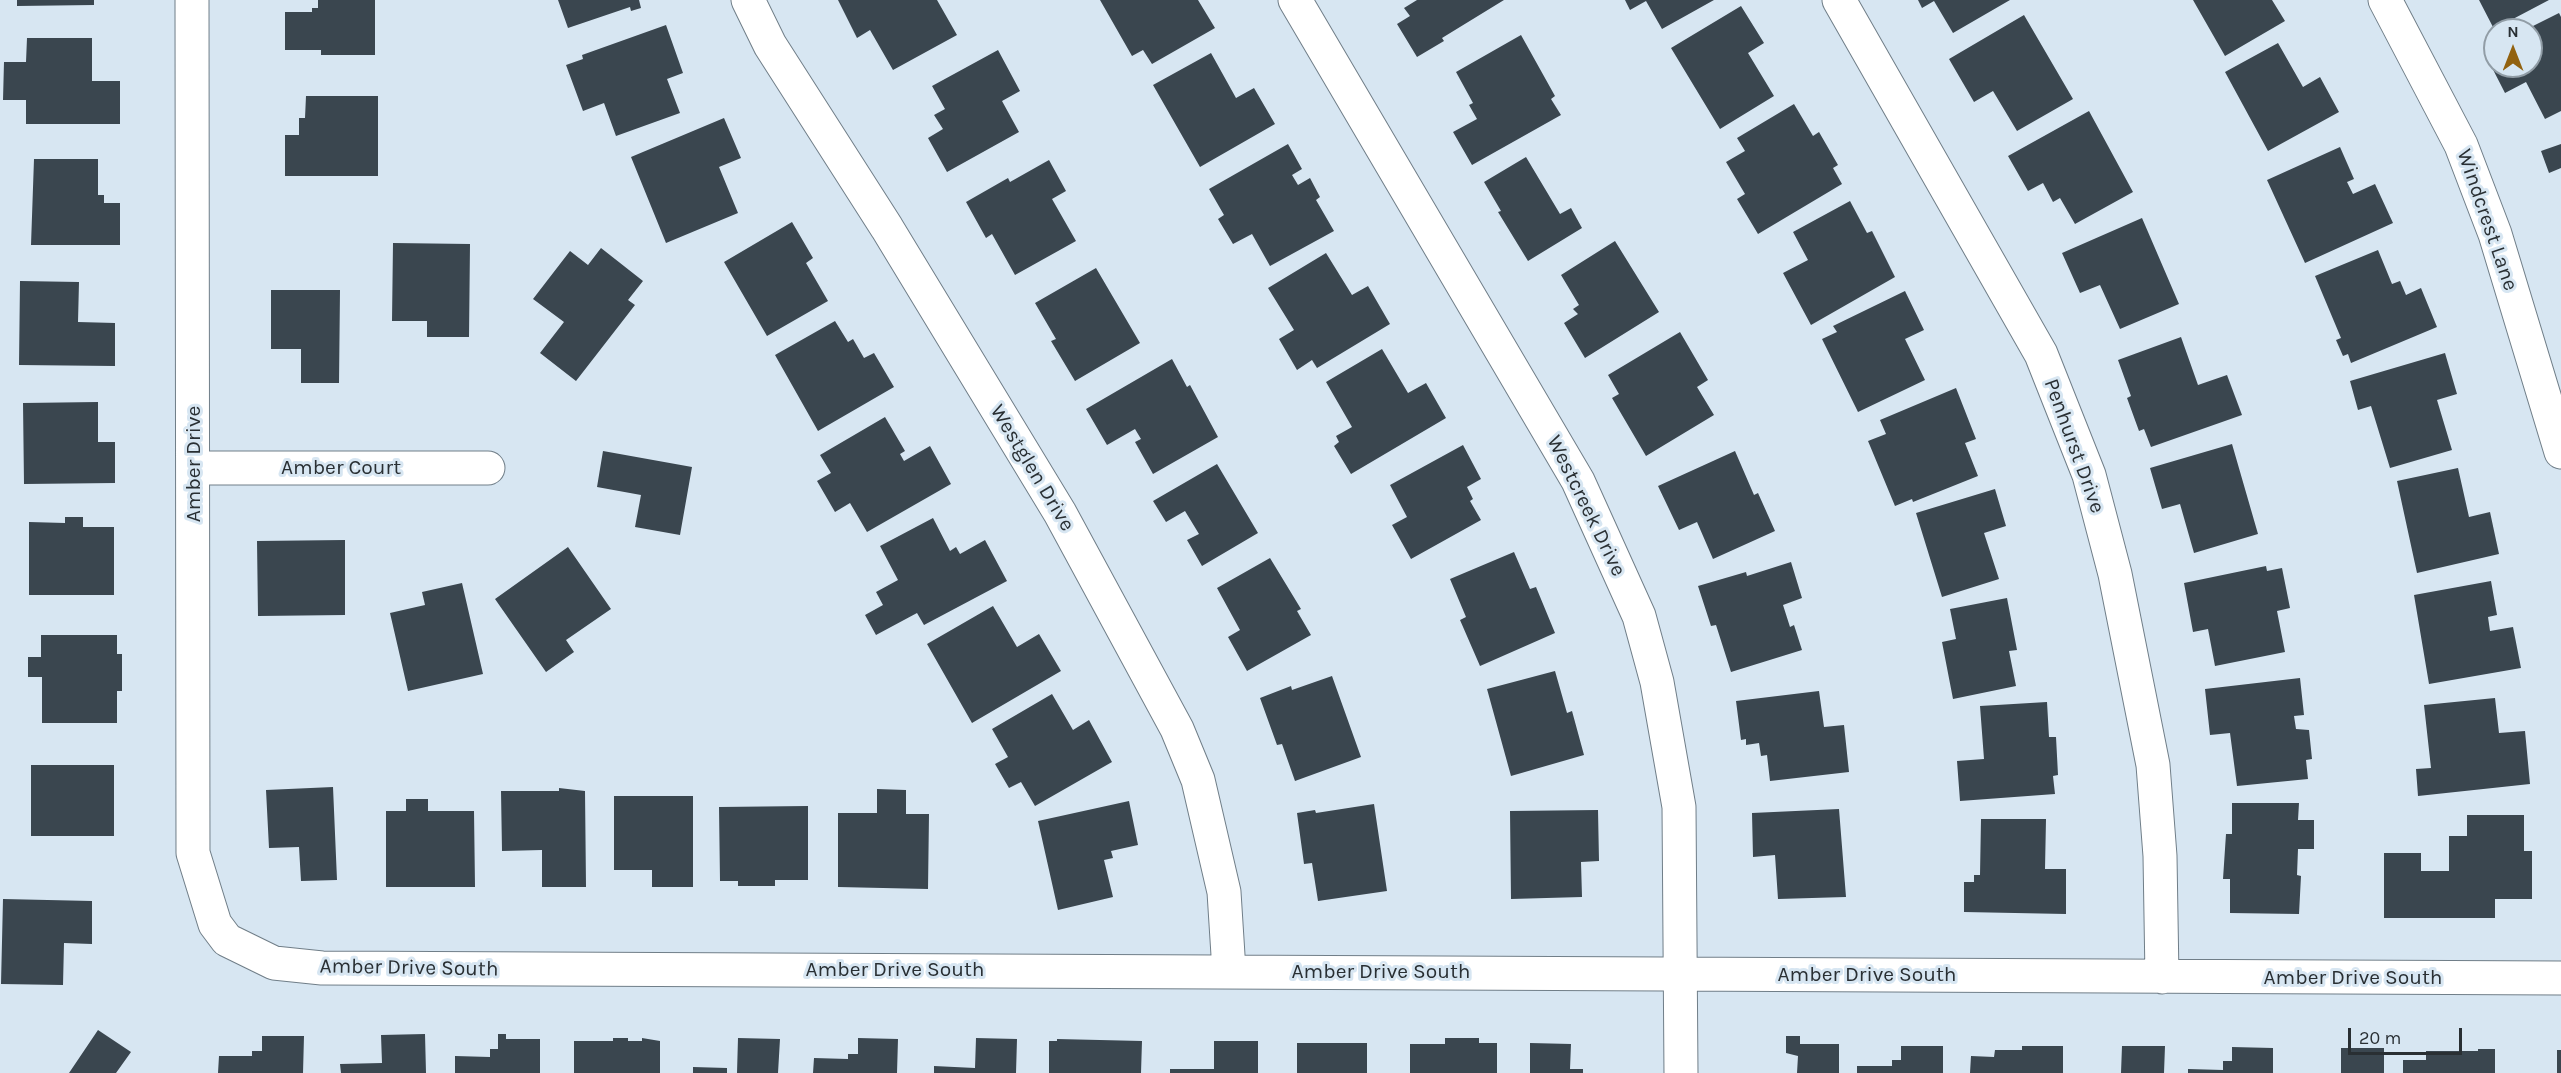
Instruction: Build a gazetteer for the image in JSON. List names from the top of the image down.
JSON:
{
  "streets": {
    "street": [
      "Windcrest Lane",
      "Penhurst Drive",
      "Amber Drive",
      "Amber Court",
      "Westglen Drive",
      "Westcreek Drive",
      "Amber Drive South"
    ]
  },
  "crossings": [
    ["Penhurst Drive", "Amber Drive South"],
    ["Amber Drive", "Amber Court"],
    ["Amber Drive", "Amber Drive South"],
    ["Westglen Drive", "Amber Drive South"],
    ["Westcreek Drive", "Amber Drive South"]
  ],
  "scale_bar": "20 m",
  "north": "top"
}
